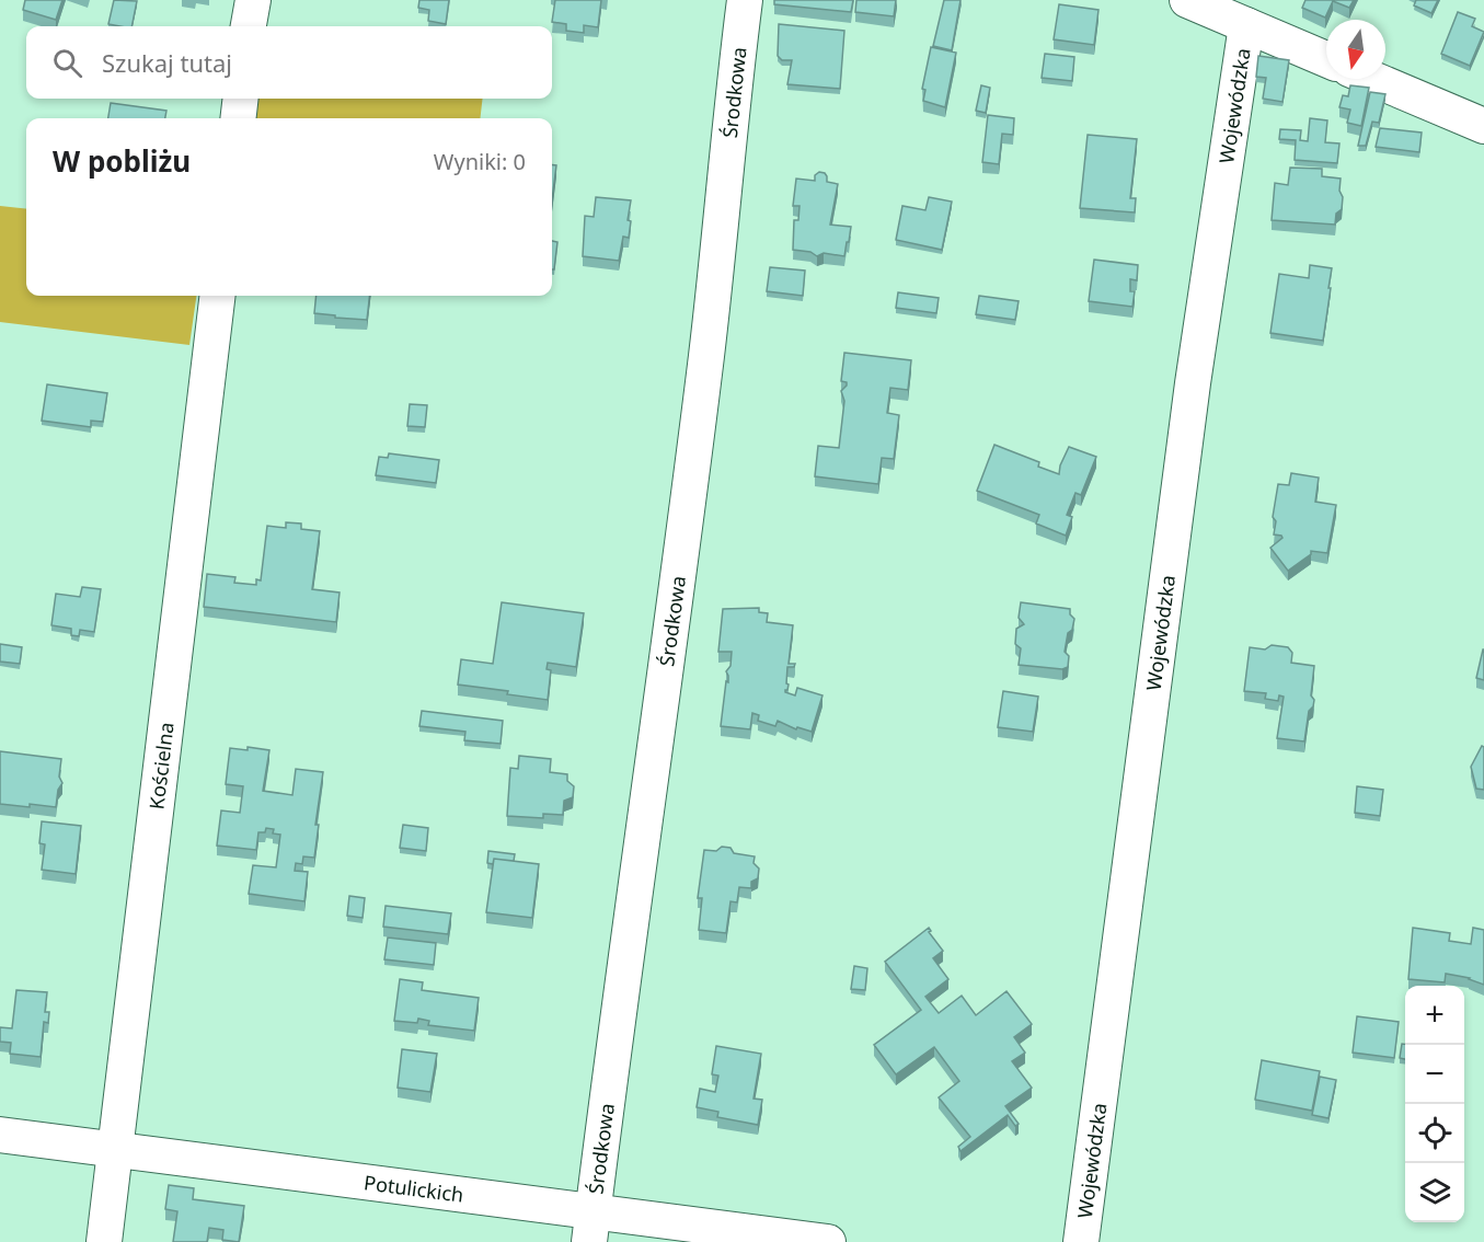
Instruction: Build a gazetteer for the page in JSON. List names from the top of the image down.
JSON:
{
  "streets": {
    "street": [
      "Środkowa",
      "Wojewódzka",
      "Kościelna",
      "Potulickich"
    ]
  },
  "crossings": [
    ["Środkowa", "Potulickich"],
    ["Kościelna", "Potulickich"]
  ],
  "north": "bottom",
  "page": {
    "search": "Szukaj tutaj",
    "heading": ["W pobliżu", "Wyniki: 0"],
    "map_buttons": ["+", "−"]
  }
}
